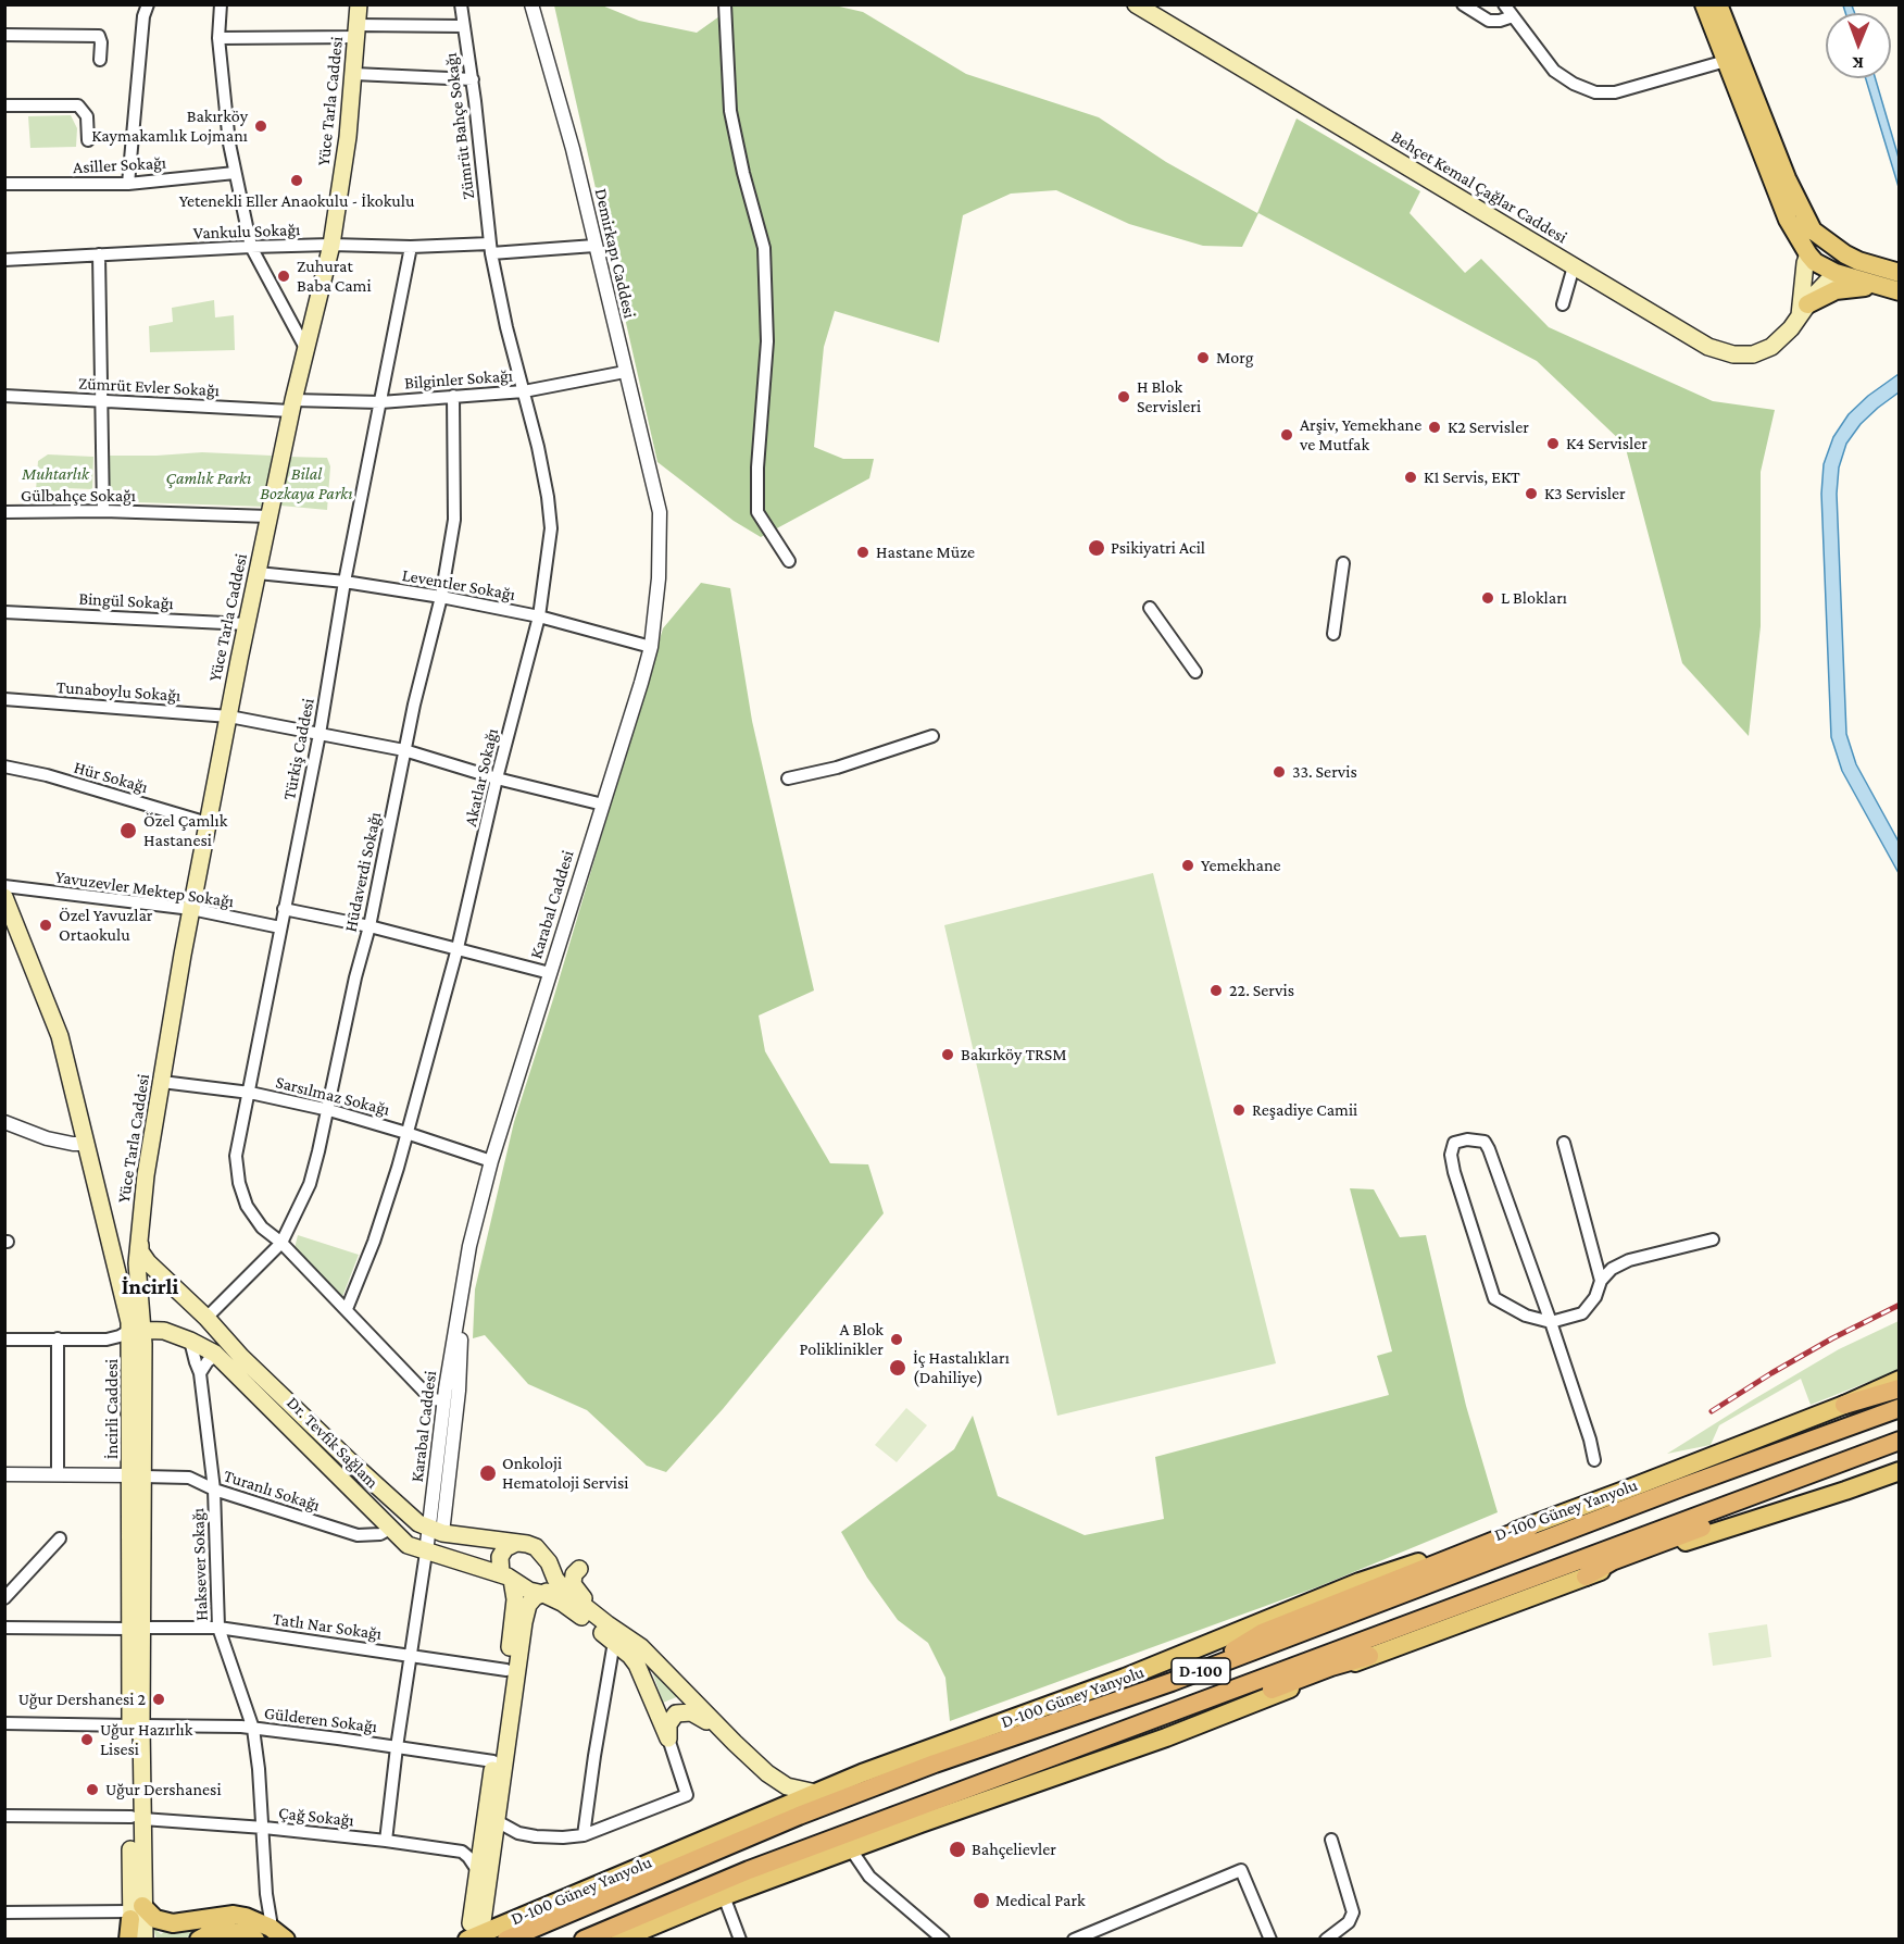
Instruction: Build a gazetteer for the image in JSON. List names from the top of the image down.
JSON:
{
  "streets": {
    "highway": ["D-100"],
    "main road": [
      "Yüce Tarla Caddesi",
      "Behçet Kemal Çağlar Caddesi",
      "İncirli Caddesi",
      "Dr. Tevfik Sağlam",
      "D-100 Güney Yanyolu"
    ],
    "street": [
      "Zümrüt Bahçe Sokağı",
      "Asiller Sokağı",
      "Vankulu Sokağı",
      "Demirkapı Caddesi",
      "Bilginler Sokağı",
      "Zümrüt Evler Sokağı",
      "Gülbahçe Sokağı",
      "Leventler Sokağı",
      "Bingül Sokağı",
      "Tunaboylu Sokağı",
      "Türkiş Caddesi",
      "Hür Sokağı",
      "Akatlar Sokağı",
      "Hüdaverdi Sokağı",
      "Yavuzevler Mektep Sokağı",
      "Karabal Caddesi",
      "Sarsılmaz Sokağı",
      "Turanlı Sokağı",
      "Haksever Sokağı",
      "Tatlı Nar Sokağı",
      "Gülderen Sokağı",
      "Çağ Sokağı"
    ]
  },
  "crossings": [
    ["Yüce Tarla Caddesi", "Vankulu Sokağı"],
    ["Yüce Tarla Caddesi", "Bilginler Sokağı"],
    ["Yüce Tarla Caddesi", "Zümrüt Evler Sokağı"],
    ["Yüce Tarla Caddesi", "Gülbahçe Sokağı"],
    ["Yüce Tarla Caddesi", "Leventler Sokağı"],
    ["Yüce Tarla Caddesi", "Bingül Sokağı"],
    ["Yüce Tarla Caddesi", "Tunaboylu Sokağı"],
    ["Yüce Tarla Caddesi", "Hür Sokağı"],
    ["Yüce Tarla Caddesi", "Yavuzevler Mektep Sokağı"],
    ["Yüce Tarla Caddesi", "Sarsılmaz Sokağı"],
    ["Yüce Tarla Caddesi", "İncirli Caddesi"],
    ["Zümrüt Bahçe Sokağı", "Vankulu Sokağı"],
    ["Zümrüt Bahçe Sokağı", "Akatlar Sokağı"],
    ["Vankulu Sokağı", "Demirkapı Caddesi"],
    ["Vankulu Sokağı", "Türkiş Caddesi"],
    ["Vankulu Sokağı", "Akatlar Sokağı"],
    ["Demirkapı Caddesi", "Bilginler Sokağı"],
    ["Demirkapı Caddesi", "Karabal Caddesi"],
    ["Bilginler Sokağı", "Zümrüt Evler Sokağı"],
    ["Bilginler Sokağı", "Türkiş Caddesi"],
    ["Bilginler Sokağı", "Akatlar Sokağı"],
    ["Bilginler Sokağı", "Hüdaverdi Sokağı"],
    ["Leventler Sokağı", "Türkiş Caddesi"],
    ["Leventler Sokağı", "Akatlar Sokağı"],
    ["Leventler Sokağı", "Hüdaverdi Sokağı"],
    ["Leventler Sokağı", "Karabal Caddesi"],
    ["Tunaboylu Sokağı", "Türkiş Caddesi"],
    ["Tunaboylu Sokağı", "Akatlar Sokağı"],
    ["Tunaboylu Sokağı", "Hüdaverdi Sokağı"],
    ["Tunaboylu Sokağı", "Karabal Caddesi"],
    ["Türkiş Caddesi", "Akatlar Sokağı"],
    ["Türkiş Caddesi", "Hüdaverdi Sokağı"],
    ["Türkiş Caddesi", "Yavuzevler Mektep Sokağı"],
    ["Türkiş Caddesi", "Karabal Caddesi"],
    ["Türkiş Caddesi", "Sarsılmaz Sokağı"],
    ["Akatlar Sokağı", "Sarsılmaz Sokağı"],
    ["Hüdaverdi Sokağı", "Sarsılmaz Sokağı"],
    ["Karabal Caddesi", "Sarsılmaz Sokağı"],
    ["Karabal Caddesi", "Dr. Tevfik Sağlam"],
    ["İncirli Caddesi", "Dr. Tevfik Sağlam"],
    ["İncirli Caddesi", "Turanlı Sokağı"],
    ["İncirli Caddesi", "Tatlı Nar Sokağı"],
    ["İncirli Caddesi", "Gülderen Sokağı"],
    ["İncirli Caddesi", "Çağ Sokağı"],
    ["Dr. Tevfik Sağlam", "Turanlı Sokağı"],
    ["Dr. Tevfik Sağlam", "Haksever Sokağı"],
    ["Turanlı Sokağı", "Haksever Sokağı"],
    ["Haksever Sokağı", "Tatlı Nar Sokağı"],
    ["Haksever Sokağı", "Gülderen Sokağı"],
    ["Haksever Sokağı", "Çağ Sokağı"]
  ],
  "districts": ["İncirli"],
  "parks": ["Muhtarlık", "Bilal Bozkaya Parkı", "Çamlık Parkı"],
  "places": [
    "Bakırköy Kaymakamlık Lojmanı",
    "Yetenekli Eller Anaokulu - İkokulu",
    "Zuhurat Baba Cami",
    "Morg",
    "H Blok Servisleri",
    "K2 Servisler",
    "Arşiv, Yemekhane ve Mutfak",
    "K4 Servisler",
    "K1 Servis, EKT",
    "K3 Servisler",
    "Psikiyatri Acil",
    "Hastane Müze",
    "L Blokları",
    "33. Servis",
    "Özel Çamlık Hastanesi",
    "Yemekhane",
    "Özel Yavuzlar Ortaokulu",
    "22. Servis",
    "Bakırköy TRSM",
    "Reşadiye Camii",
    "A Blok Poliklinikler",
    "İç Hastalıkları (Dahiliye)",
    "Onkoloji Hematoloji Servisi",
    "Uğur Dershanesi 2",
    "Uğur Hazırlık Lisesi",
    "Uğur Dershanesi",
    "Bahçelievler",
    "Medical Park"
  ],
  "north": "bottom"
}
